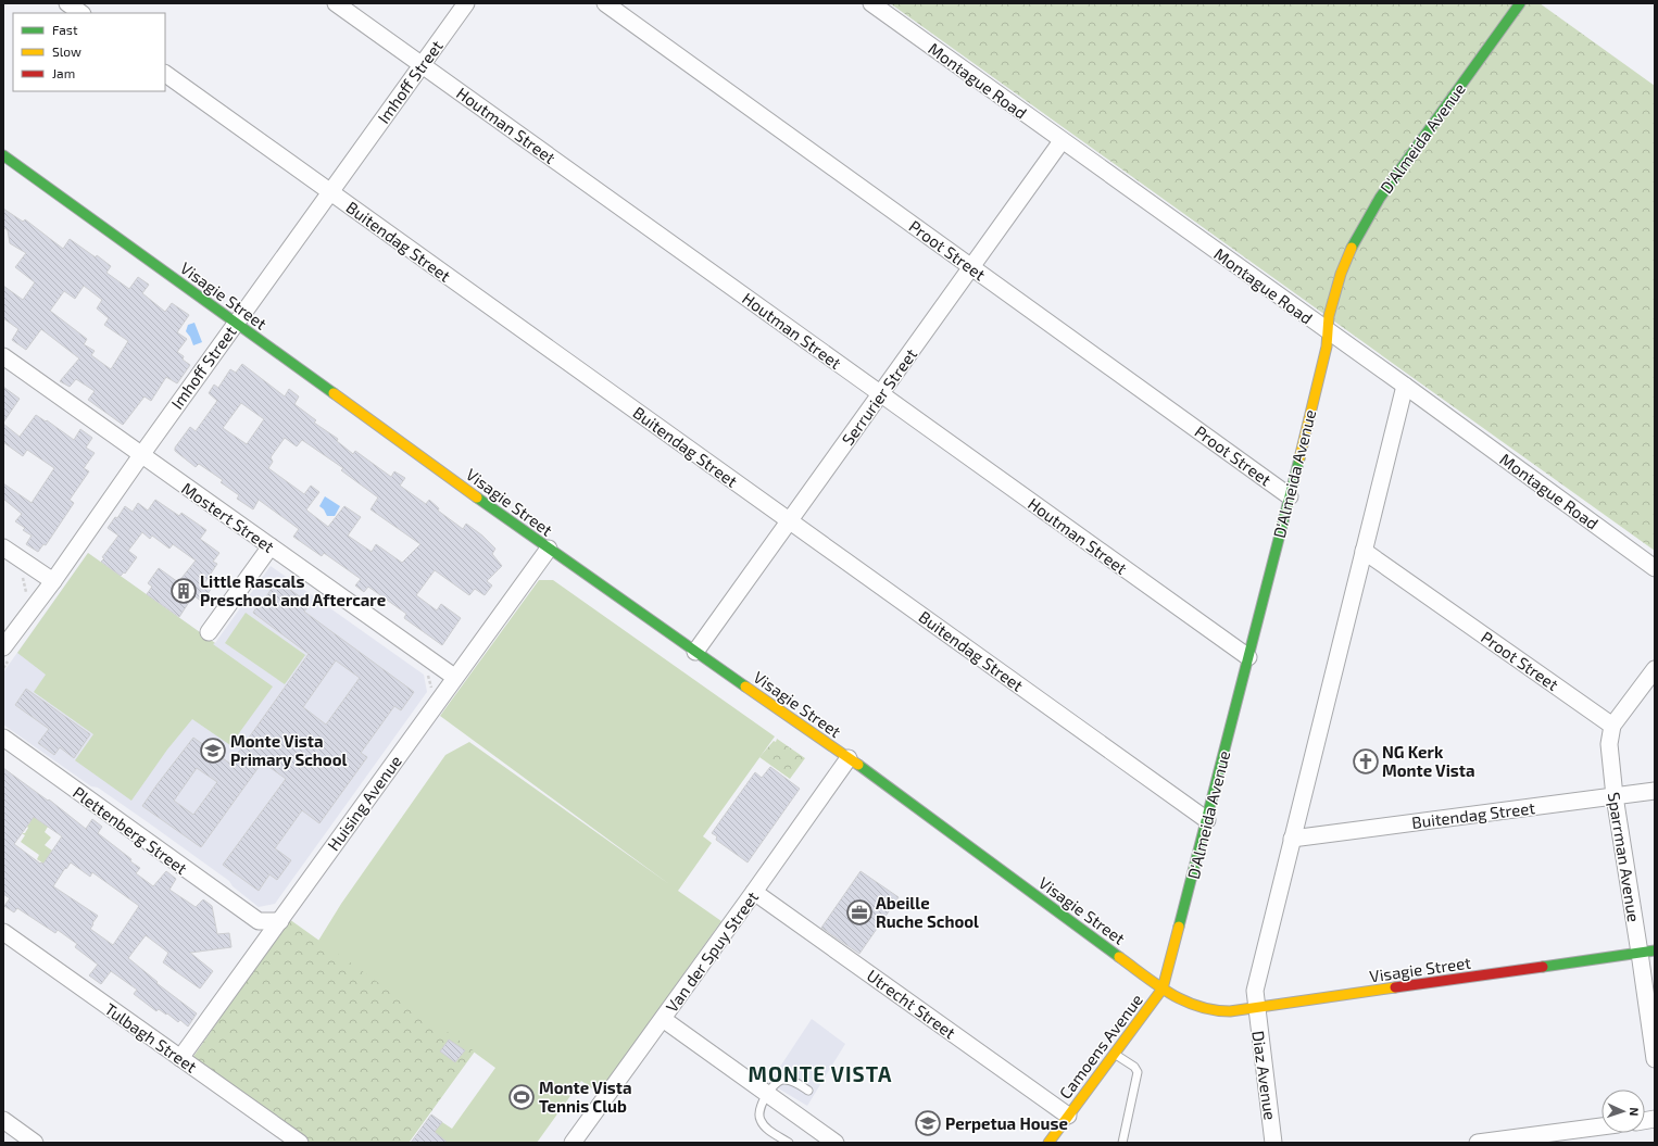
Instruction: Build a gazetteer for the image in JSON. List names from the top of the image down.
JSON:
{
  "streets": {
    "street": [
      "Montague Road",
      "Imhoff Street",
      "Houtman Street",
      "D'Almeida Avenue",
      "Buitendag Street",
      "Proot Street",
      "Visagie Street",
      "Serrurier Street",
      "Mostert Street",
      "Huising Avenue",
      "Plettenberg Street",
      "Sparrman Avenue",
      "Van der Spuy Street",
      "Utrecht Street",
      "Tulbagh Street",
      "Camoens Avenue",
      "Diaz Avenue"
    ]
  },
  "crossings": [
    ["Montague Road", "D'Almeida Avenue"],
    ["Montague Road", "Serrurier Street"],
    ["Imhoff Street", "Houtman Street"],
    ["Imhoff Street", "Buitendag Street"],
    ["Imhoff Street", "Visagie Street"],
    ["Imhoff Street", "Mostert Street"],
    ["Houtman Street", "D'Almeida Avenue"],
    ["Houtman Street", "Serrurier Street"],
    ["D'Almeida Avenue", "Buitendag Street"],
    ["D'Almeida Avenue", "Proot Street"],
    ["D'Almeida Avenue", "Visagie Street"],
    ["D'Almeida Avenue", "Camoens Avenue"],
    ["Buitendag Street", "Serrurier Street"],
    ["Buitendag Street", "Sparrman Avenue"],
    ["Proot Street", "Serrurier Street"],
    ["Proot Street", "Sparrman Avenue"],
    ["Visagie Street", "Serrurier Street"],
    ["Visagie Street", "Huising Avenue"],
    ["Visagie Street", "Sparrman Avenue"],
    ["Visagie Street", "Van der Spuy Street"],
    ["Visagie Street", "Camoens Avenue"],
    ["Visagie Street", "Diaz Avenue"],
    ["Mostert Street", "Huising Avenue"],
    ["Huising Avenue", "Tulbagh Street"],
    ["Van der Spuy Street", "Utrecht Street"],
    ["Utrecht Street", "Camoens Avenue"]
  ],
  "districts": ["MONTE VISTA"],
  "places": {
    "building": ["Little Rascals Preschool and Aftercare"],
    "school or university": ["Monte Vista Primary School", "Perpetua House"],
    "church": ["NG Kerk Monte Vista"],
    "office": ["Abeille Ruche School"],
    "sports": ["Monte Vista Tennis Club"]
  },
  "legend": ["Fast", "Slow", "Jam"],
  "north": "right"
}
